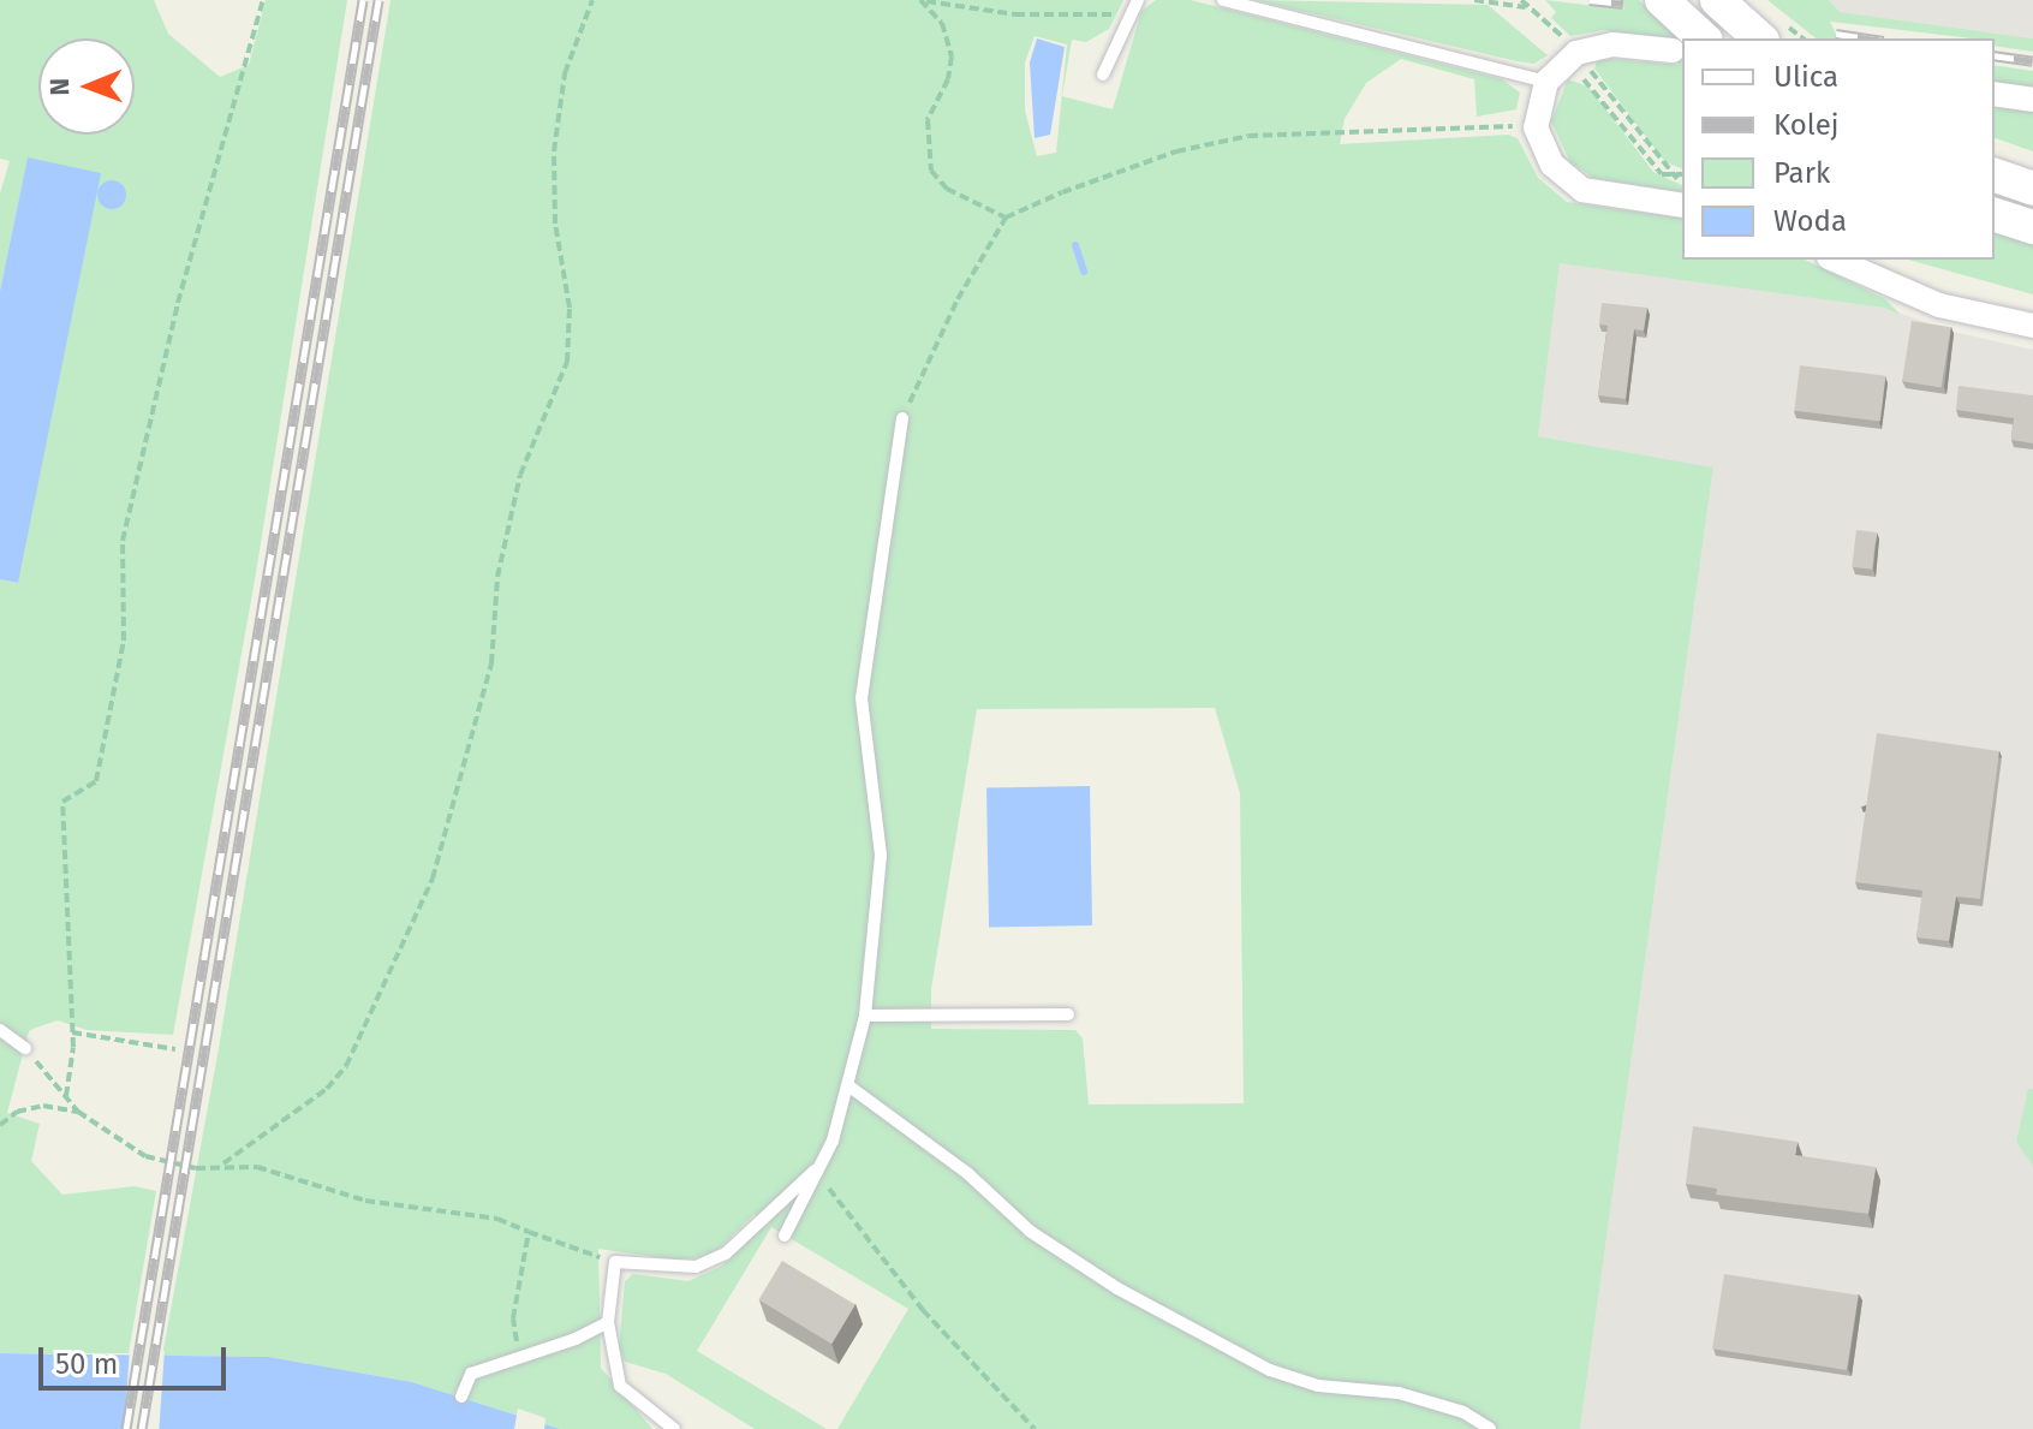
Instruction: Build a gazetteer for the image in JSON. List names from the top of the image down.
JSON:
{
  "legend": [
    "Ulica",
    "Kolej",
    "Park",
    "Woda"
  ],
  "scale_bar": "50 m",
  "north": "left"
}
